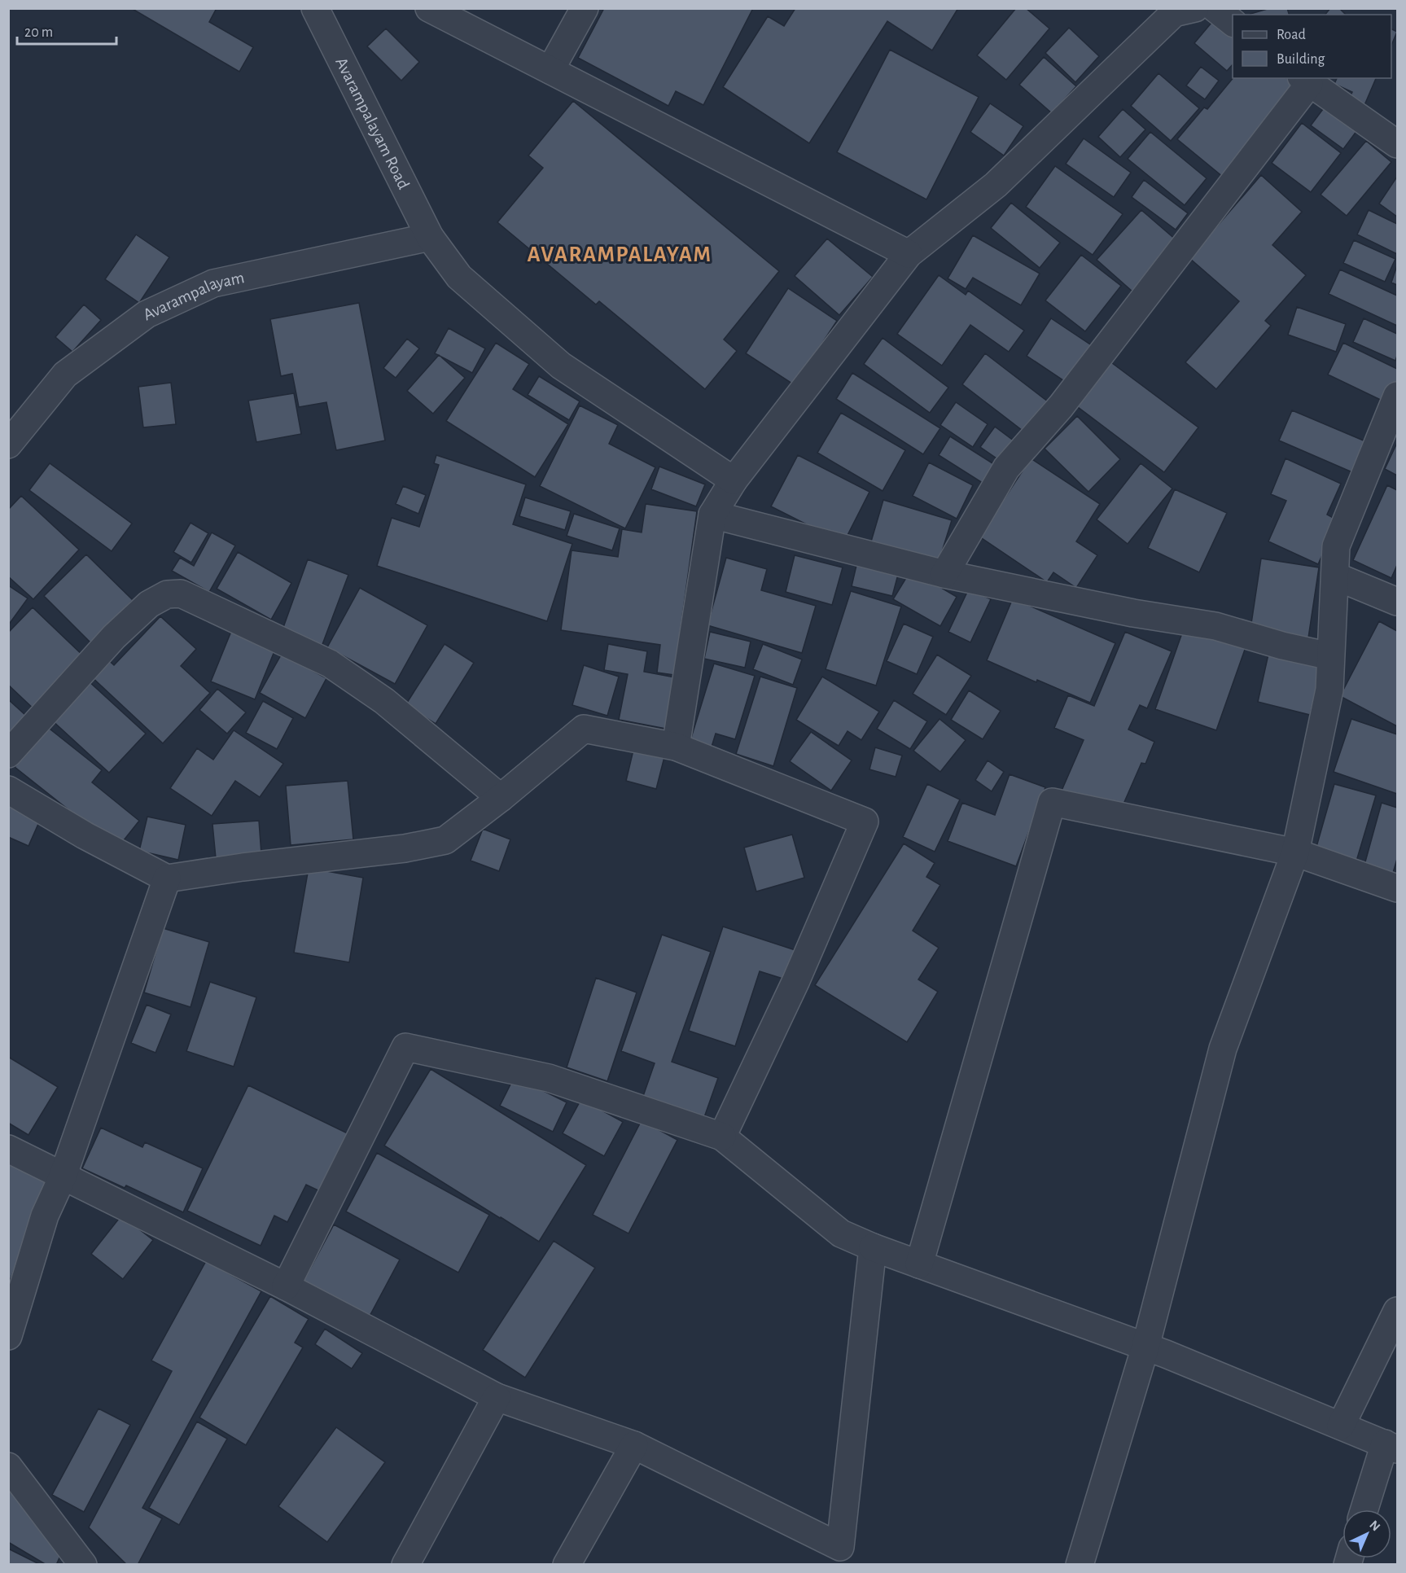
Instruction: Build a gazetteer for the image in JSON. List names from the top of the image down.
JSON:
{
  "streets": {
    "street": ["Avarampalayam Road", "Avarampalayam"]
  },
  "crossings": [
    ["Avarampalayam Road", "Avarampalayam"]
  ],
  "districts": ["AVARAMPALAYAM"],
  "legend": ["Road", "Building"],
  "scale_bar": "20 m",
  "north": "top right"
}
